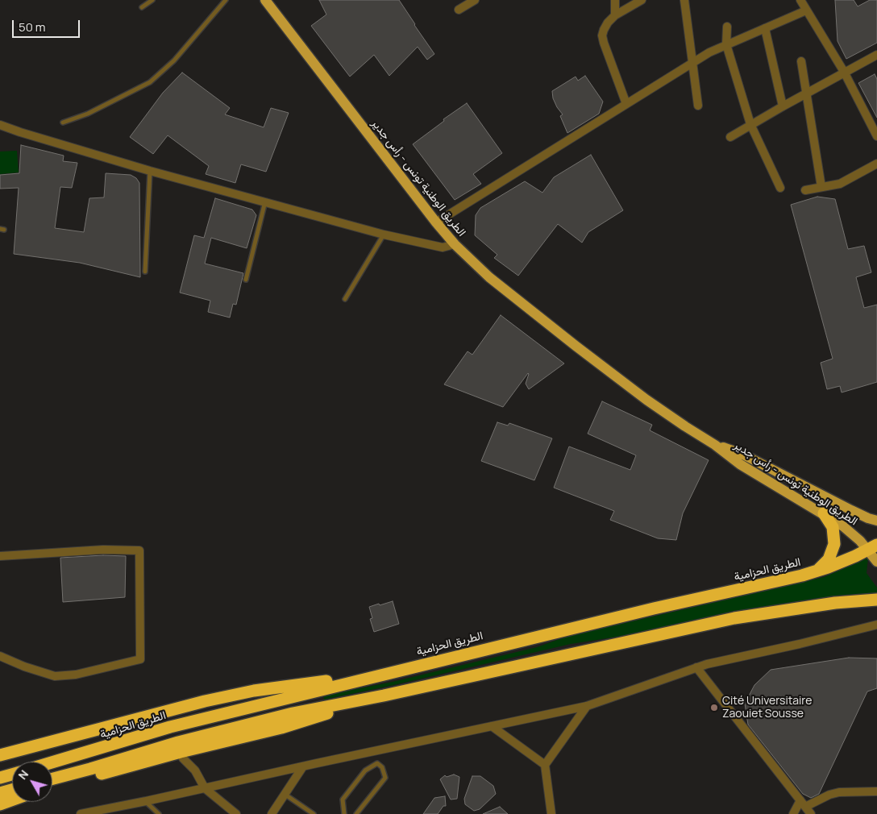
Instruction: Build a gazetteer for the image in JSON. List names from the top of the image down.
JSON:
{
  "streets": {
    "highway": ["الطريق الحزامية"],
    "main road": ["الطريق الوطنية تونس - رأس جدير"]
  },
  "crossings": [
    ["الطريق الوطنية تونس - رأس جدير", "الطريق الحزامية"]
  ],
  "places": ["Cité Universitaire Zaouiet Sousse"],
  "scale_bar": "50 m",
  "north": "top left"
}
